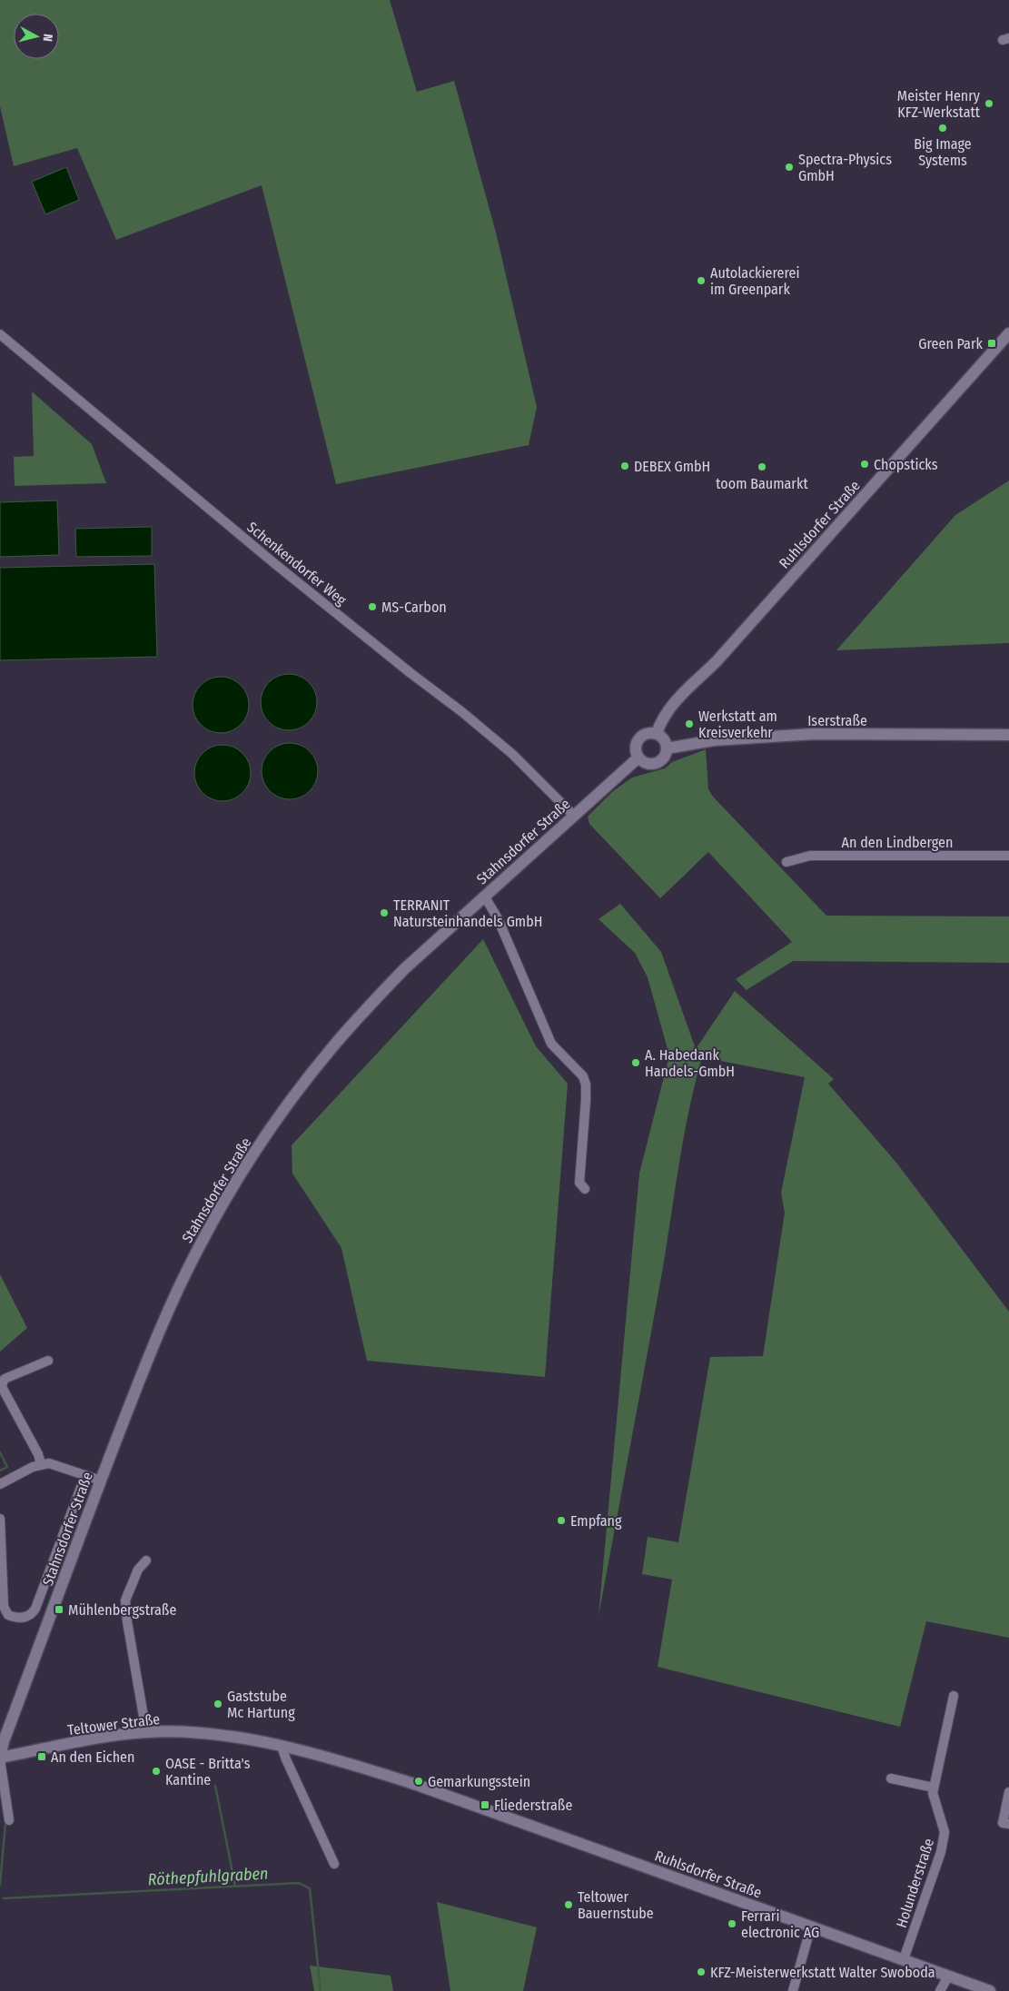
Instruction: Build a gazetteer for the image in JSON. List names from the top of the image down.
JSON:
{
  "streets": {
    "street": [
      "Ruhlsdorfer Straße",
      "Schenkendorfer Weg",
      "Iserstraße",
      "Stahnsdorfer Straße",
      "An den Lindbergen",
      "Teltower Straße",
      "Holunderstraße"
    ]
  },
  "crossings": [
    ["Ruhlsdorfer Straße", "Iserstraße"],
    ["Ruhlsdorfer Straße", "Stahnsdorfer Straße"],
    ["Ruhlsdorfer Straße", "Teltower Straße"],
    ["Ruhlsdorfer Straße", "Holunderstraße"],
    ["Schenkendorfer Weg", "Stahnsdorfer Straße"],
    ["Iserstraße", "Stahnsdorfer Straße"],
    ["Stahnsdorfer Straße", "Teltower Straße"]
  ],
  "water": ["Röthepfuhlgraben"],
  "places": {
    "other": [
      "Meister Henry KFZ-Werkstatt",
      "Big Image Systems",
      "Spectra-Physics GmbH",
      "Autolackiererei im Greenpark",
      "Chopsticks",
      "DEBEX GmbH",
      "toom Baumarkt",
      "MS-Carbon",
      "Werkstatt am Kreisverkehr",
      "TERRANIT Natursteinhandels GmbH",
      "A. Habedank Handels-GmbH",
      "Empfang",
      "Gaststube Mc Hartung",
      "OASE - Britta's Kantine",
      "Gemarkungsstein",
      "Teltower Bauernstube",
      "Ferrari electronic AG",
      "KFZ-Meisterwerkstatt Walter Swoboda"
    ],
    "transit": [
      "Green Park",
      "Mühlenbergstraße",
      "An den Eichen",
      "Fliederstraße"
    ]
  },
  "north": "right"
}
